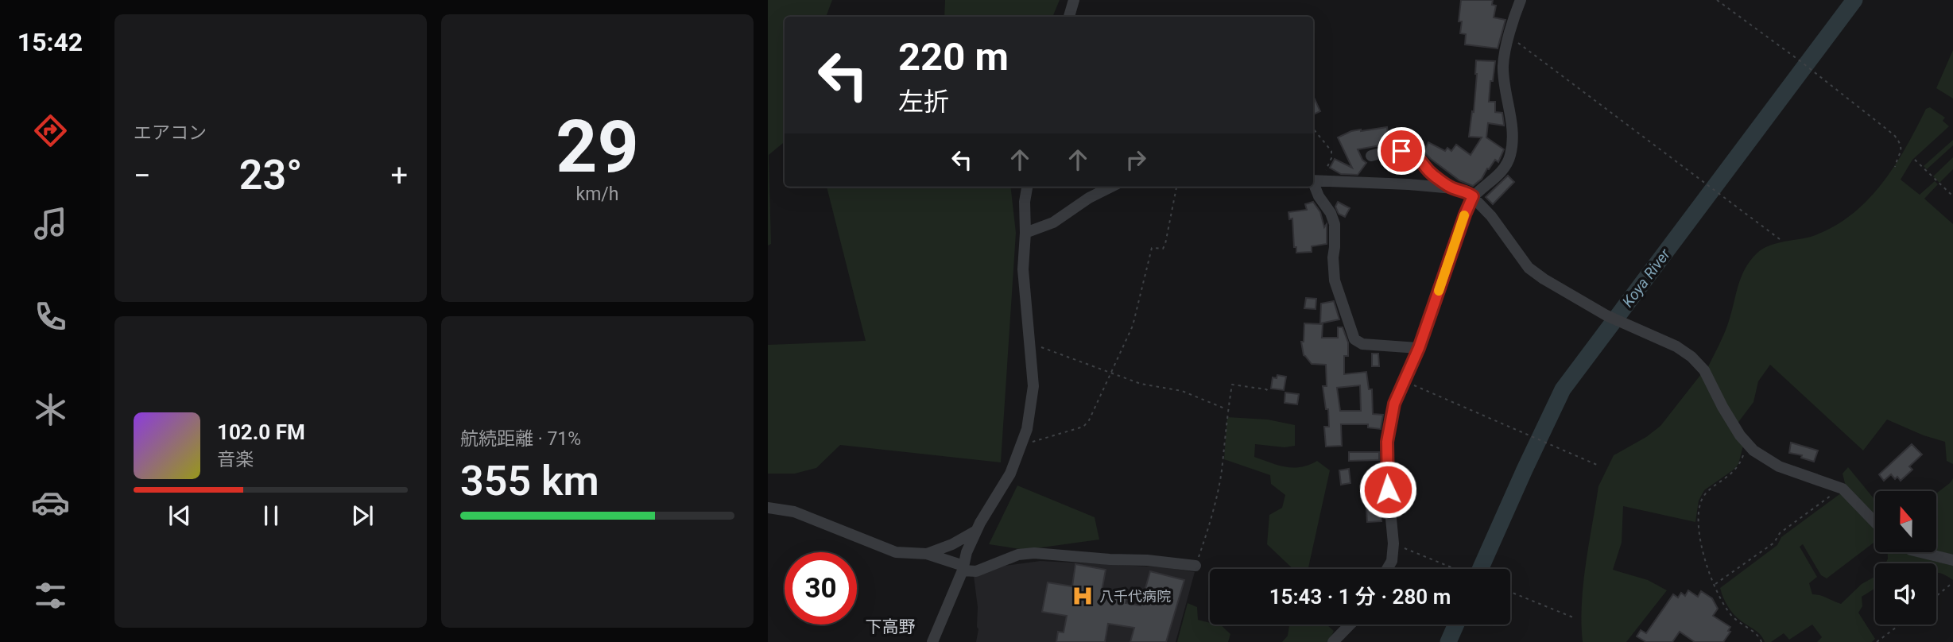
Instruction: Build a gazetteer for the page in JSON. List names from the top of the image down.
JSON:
{
  "districts": ["下高野"],
  "water": ["Koya River"],
  "places": {
    "hospital": ["八千代病院"]
  },
  "north": "top",
  "page": {
    "tabs": "15:42",
    "tile": [
      "エアコン",
      ["29", "km/h"],
      ["航続距離 · 71%", "355 km"]
    ],
    "turn": ["220 m", "左折"],
    "heat": ["−", "23°", "+"],
    "song": ["102.0 FM", "音楽"],
    "limit": "30",
    "trip": "15:43 · 1 分 · 280 m"
  }
}
